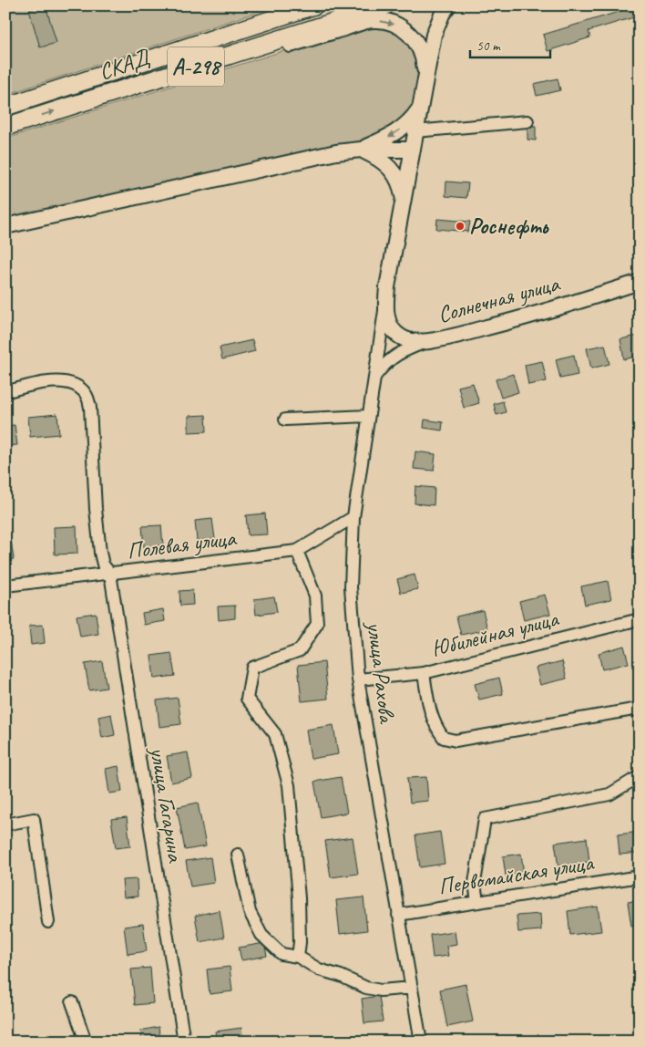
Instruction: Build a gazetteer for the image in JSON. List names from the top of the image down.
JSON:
{
  "streets": {
    "highway": ["СКАД", "А-298"],
    "main road": ["Солнечная улица"],
    "street": [
      "Полевая улица",
      "Юбилейная улица",
      "улица Рахова",
      "улица Гагарина",
      "Первомайская улица"
    ]
  },
  "crossings": [
    ["Солнечная улица", "улица Рахова"],
    ["Полевая улица", "улица Рахова"],
    ["Полевая улица", "улица Гагарина"],
    ["Юбилейная улица", "улица Рахова"],
    ["улица Рахова", "Первомайская улица"]
  ],
  "places": ["Роснефть"],
  "scale_bar": "50 m"
}
